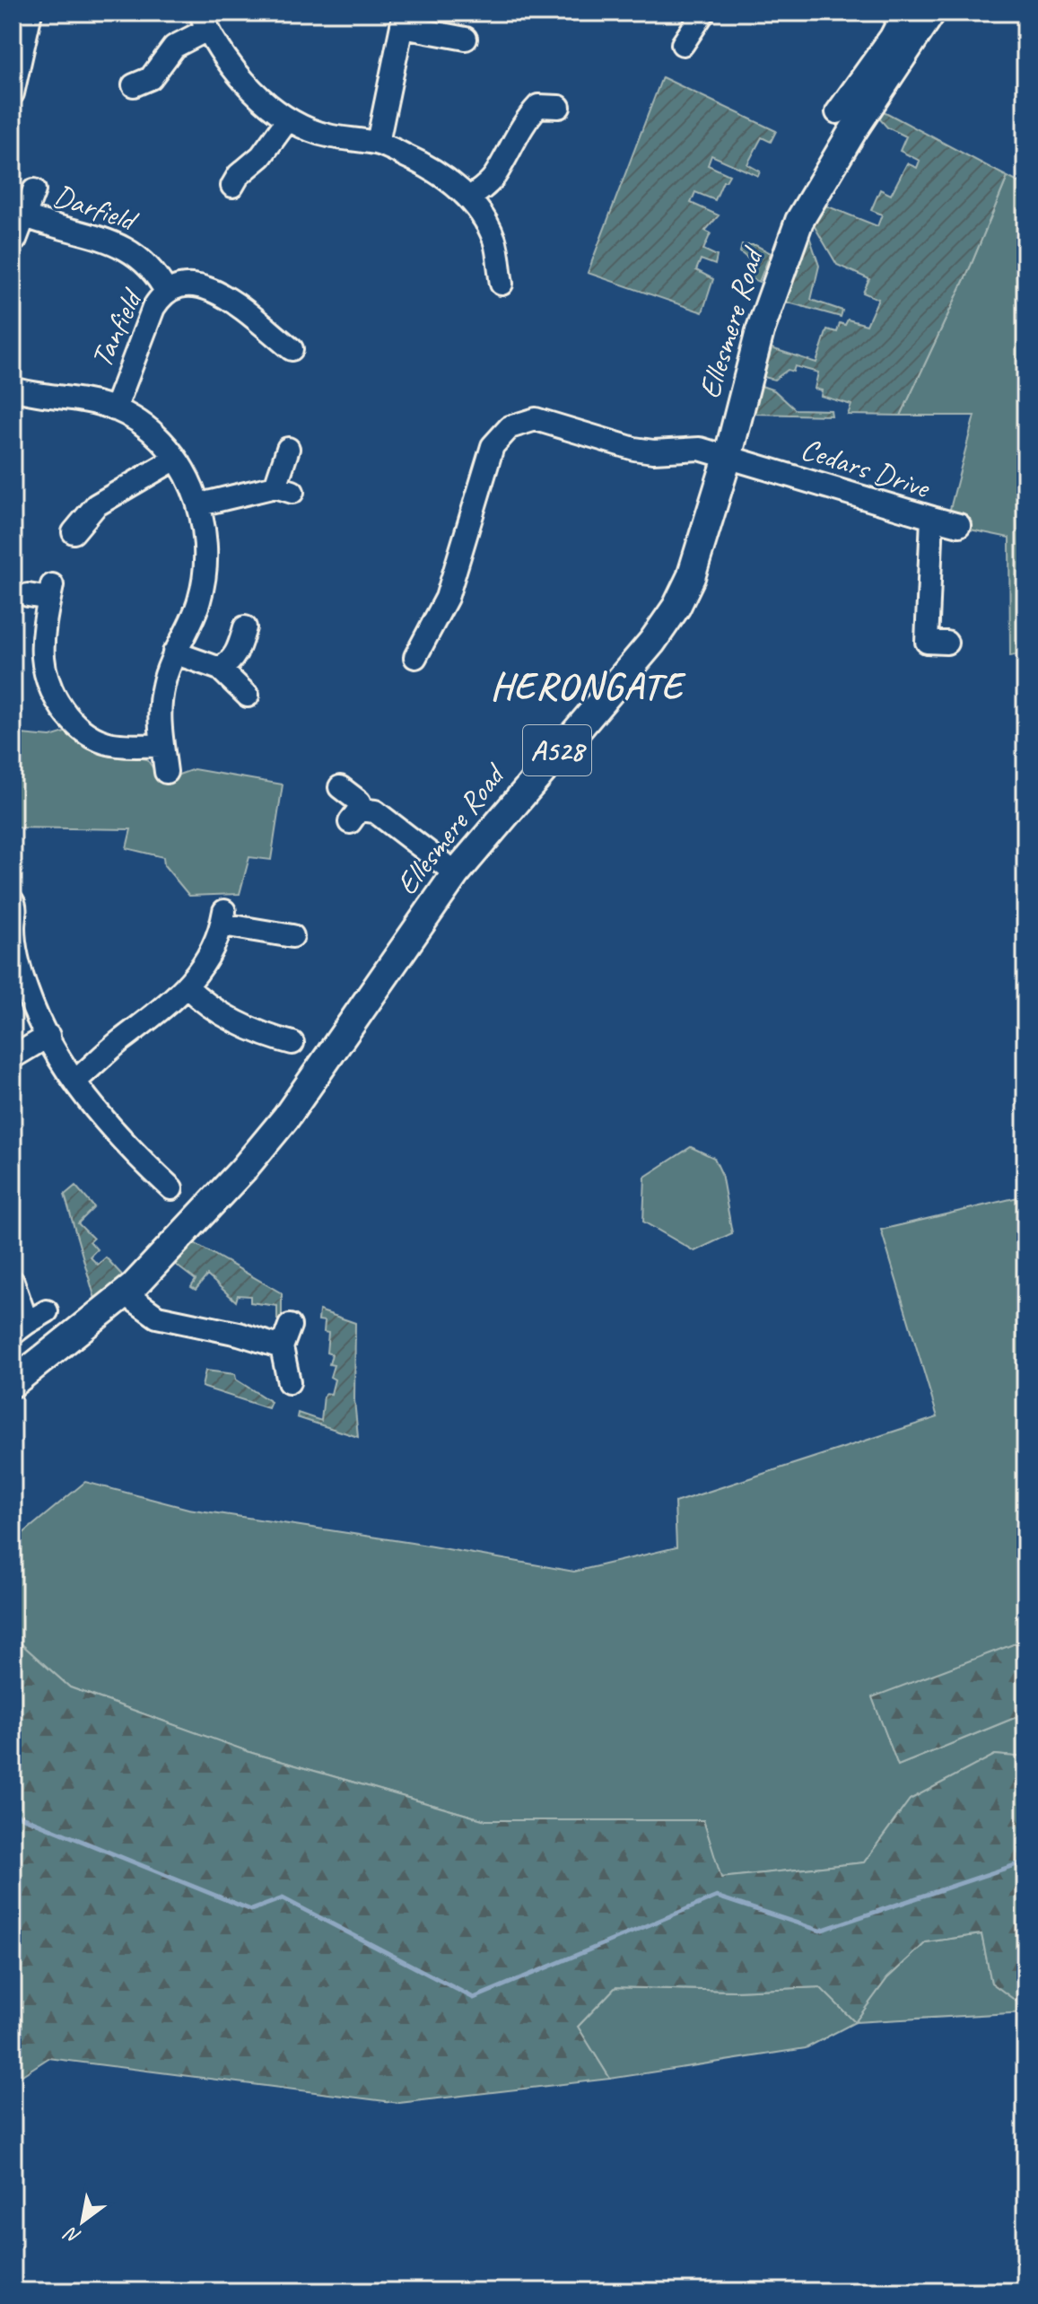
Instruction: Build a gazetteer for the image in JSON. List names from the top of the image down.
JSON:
{
  "streets": {
    "main road": ["Ellesmere Road", "A528"],
    "street": ["Darfield", "Tanfield", "Cedars Drive"]
  },
  "crossings": [
    ["Darfield", "Tanfield"],
    ["Ellesmere Road", "Cedars Drive"]
  ],
  "districts": ["HERONGATE"],
  "north": "bottom left"
}
